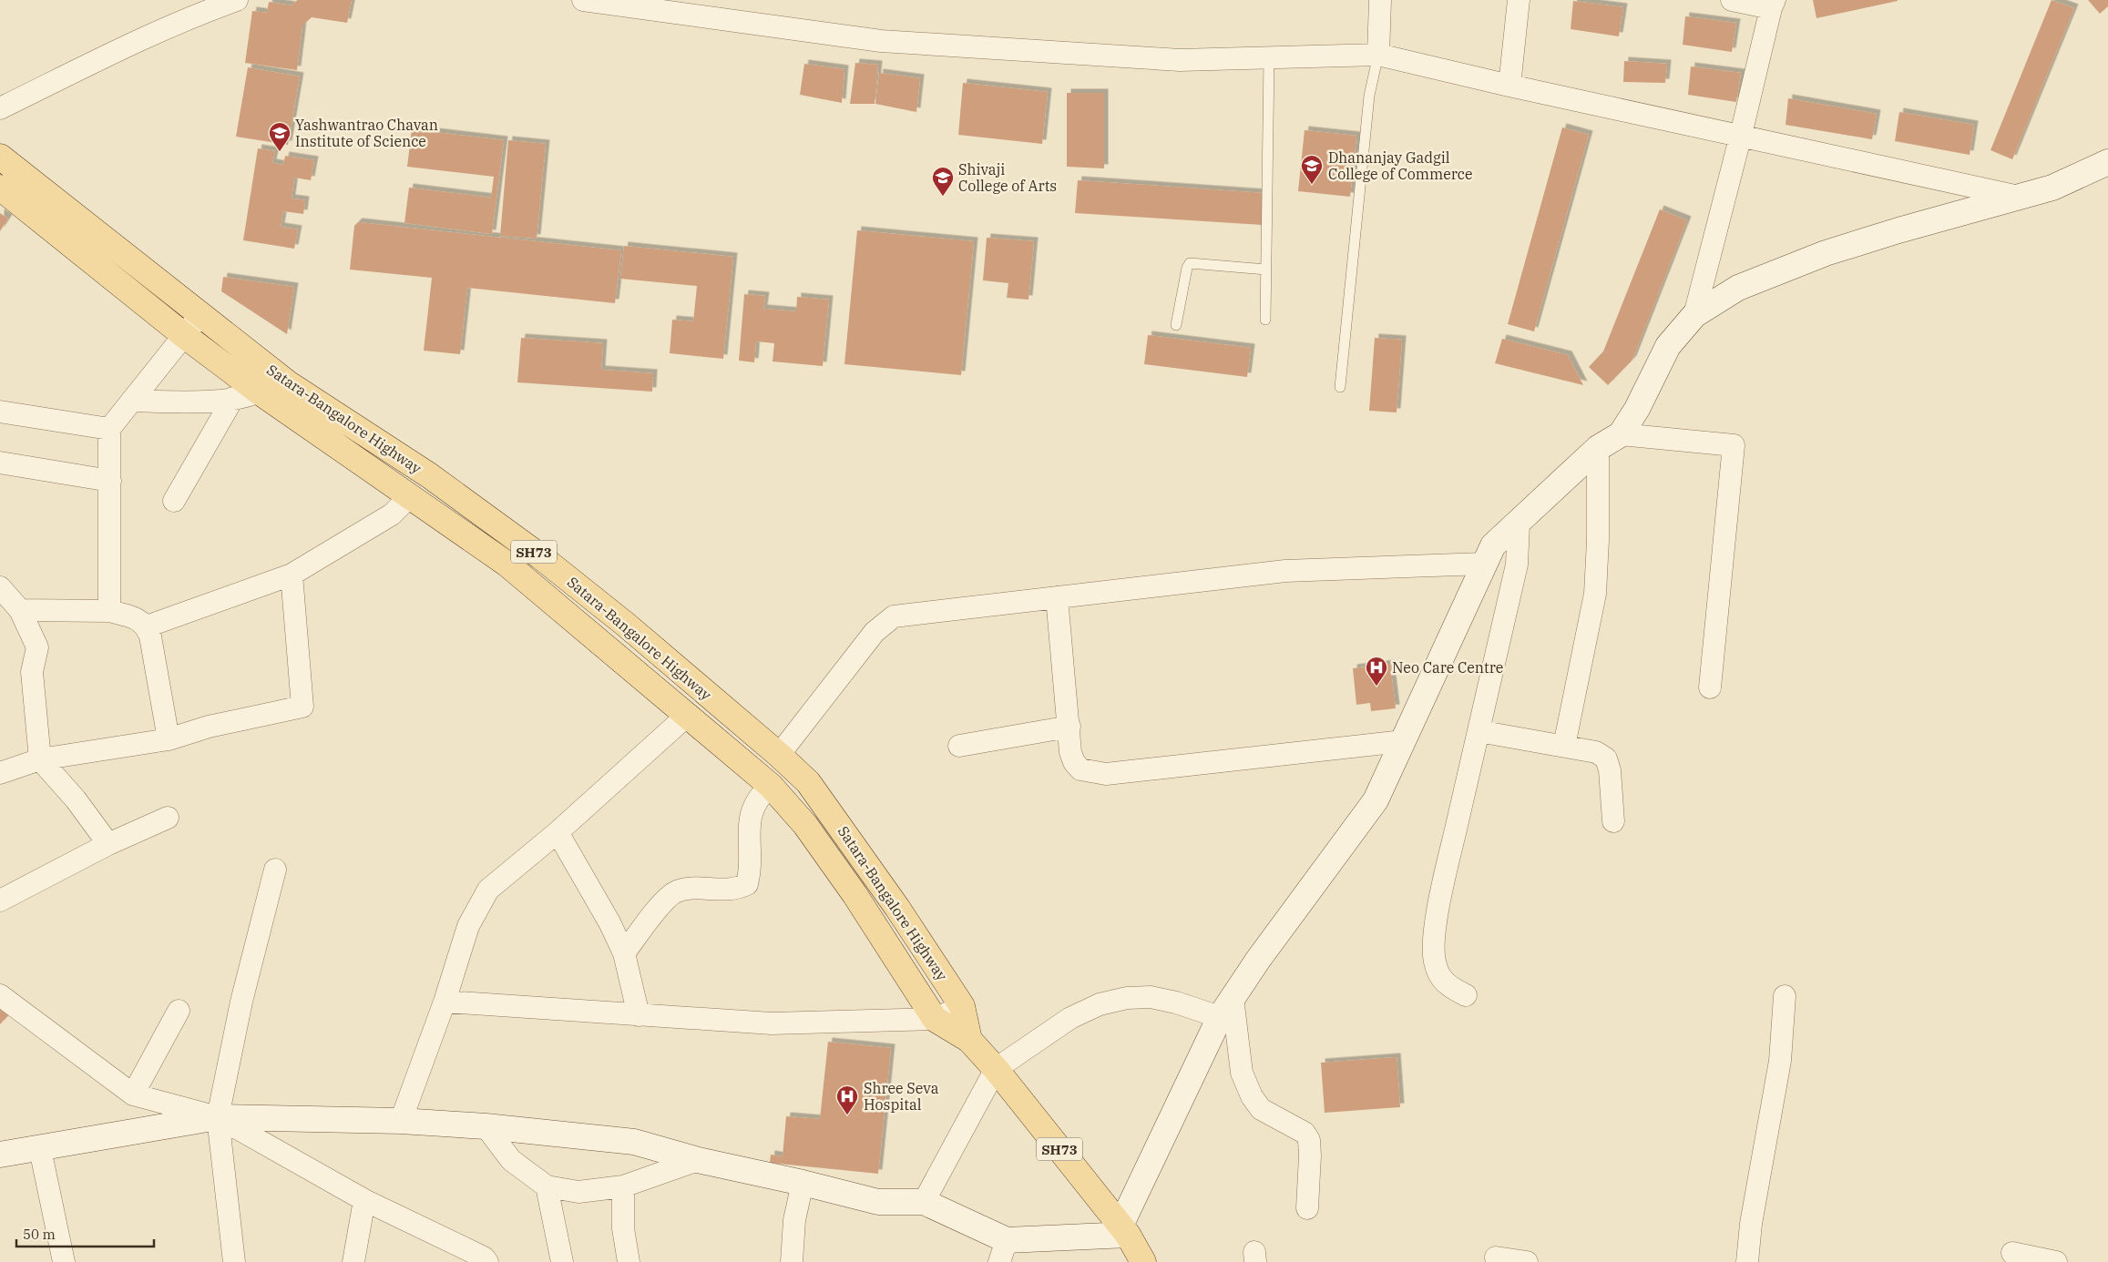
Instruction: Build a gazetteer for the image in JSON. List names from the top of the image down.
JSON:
{
  "streets": {
    "main road": ["Satara-Bangalore Highway", "SH73"]
  },
  "places": {
    "school or university": ["Yashwantrao Chavan Institute of Science", "Dhananjay Gadgil College of Commerce", "Shivaji College of Arts"],
    "hospital": ["Neo Care Centre", "Shree Seva Hospital"]
  },
  "scale_bar": "50 m"
}
